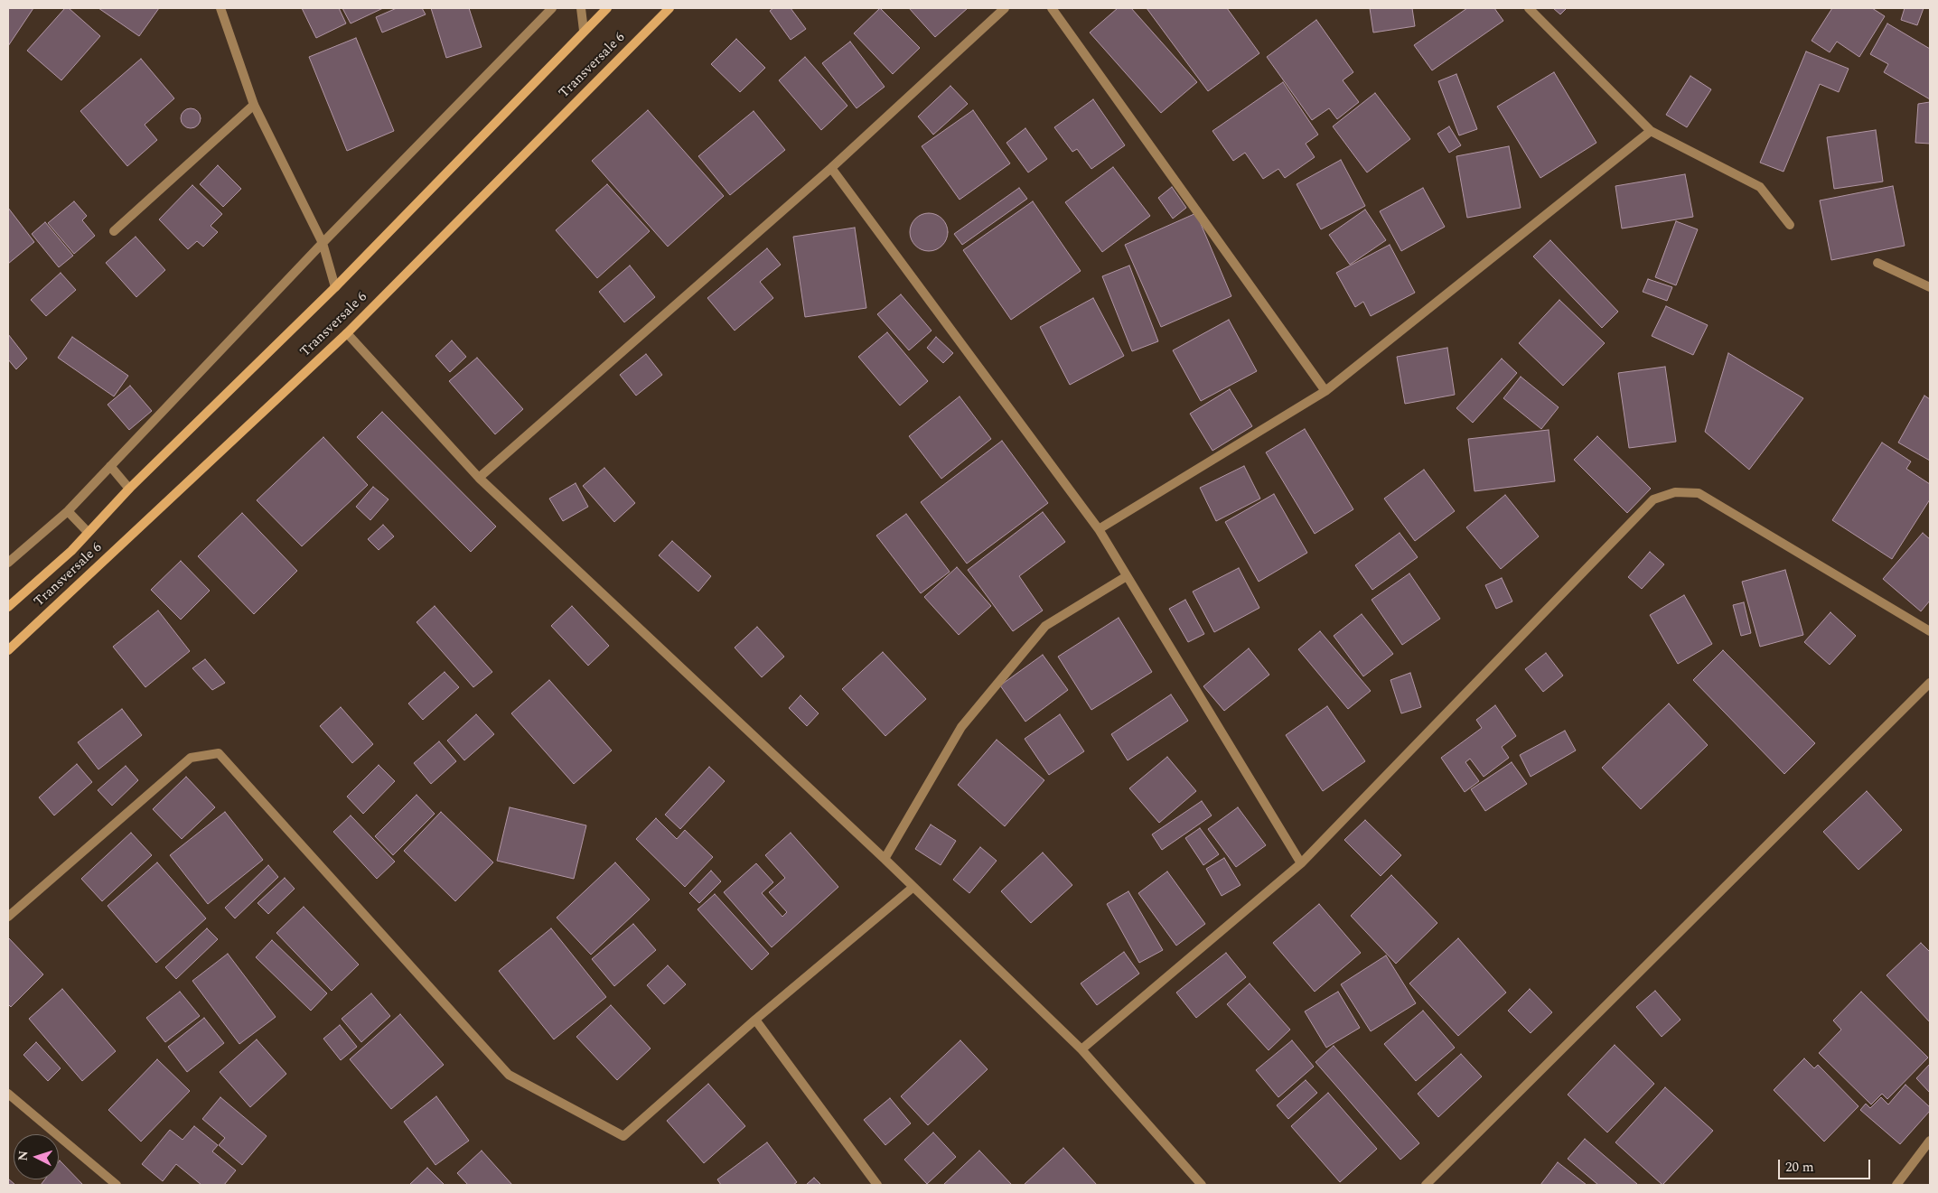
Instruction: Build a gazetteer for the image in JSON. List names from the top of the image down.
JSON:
{
  "streets": {
    "main road": ["Transversale 6"]
  },
  "scale_bar": "20 m",
  "north": "left"
}
